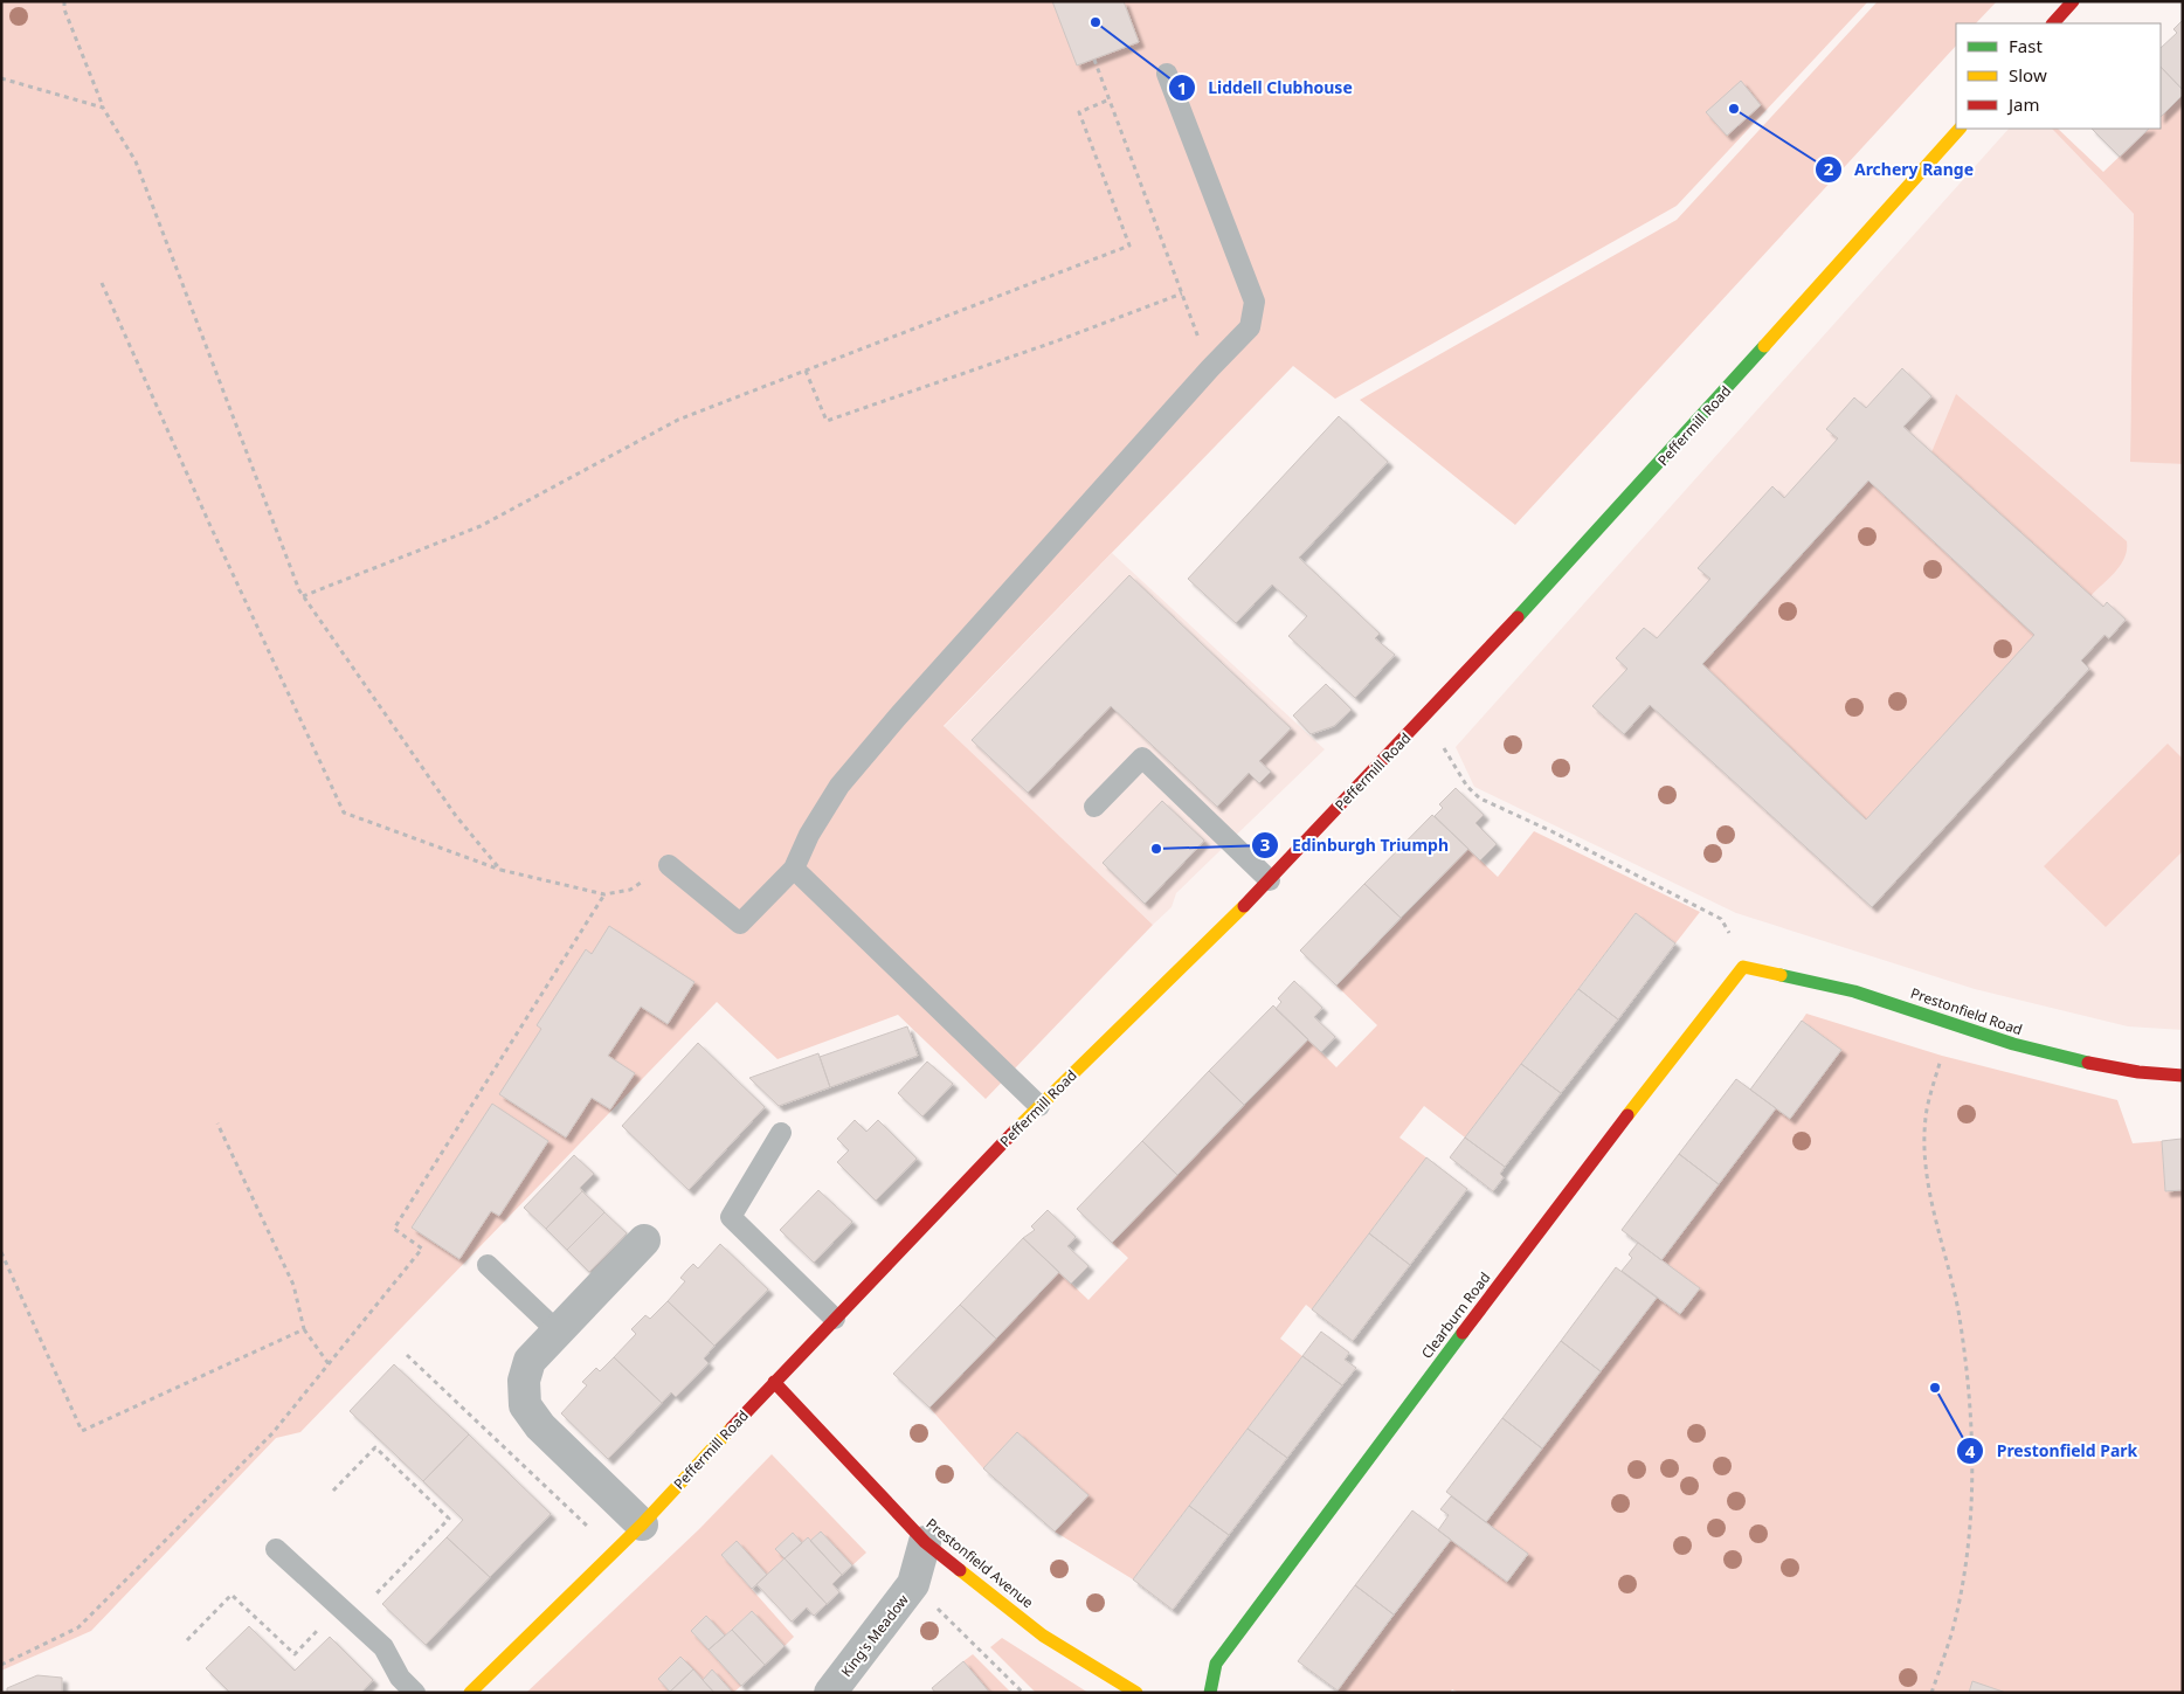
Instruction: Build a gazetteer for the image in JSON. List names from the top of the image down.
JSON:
{
  "streets": {
    "main road": [
      "Peffermill Road",
      "Prestonfield Road",
      "Clearburn Road",
      "Prestonfield Avenue"
    ],
    "street": ["King's Meadow"]
  },
  "crossings": [
    ["Peffermill Road", "Prestonfield Avenue"],
    ["Prestonfield Road", "Clearburn Road"],
    ["Prestonfield Avenue", "King's Meadow"]
  ],
  "places": [
    "Liddell Clubhouse",
    "Archery Range",
    "Edinburgh Triumph",
    "Prestonfield Park"
  ],
  "legend": ["Fast", "Slow", "Jam"]
}
